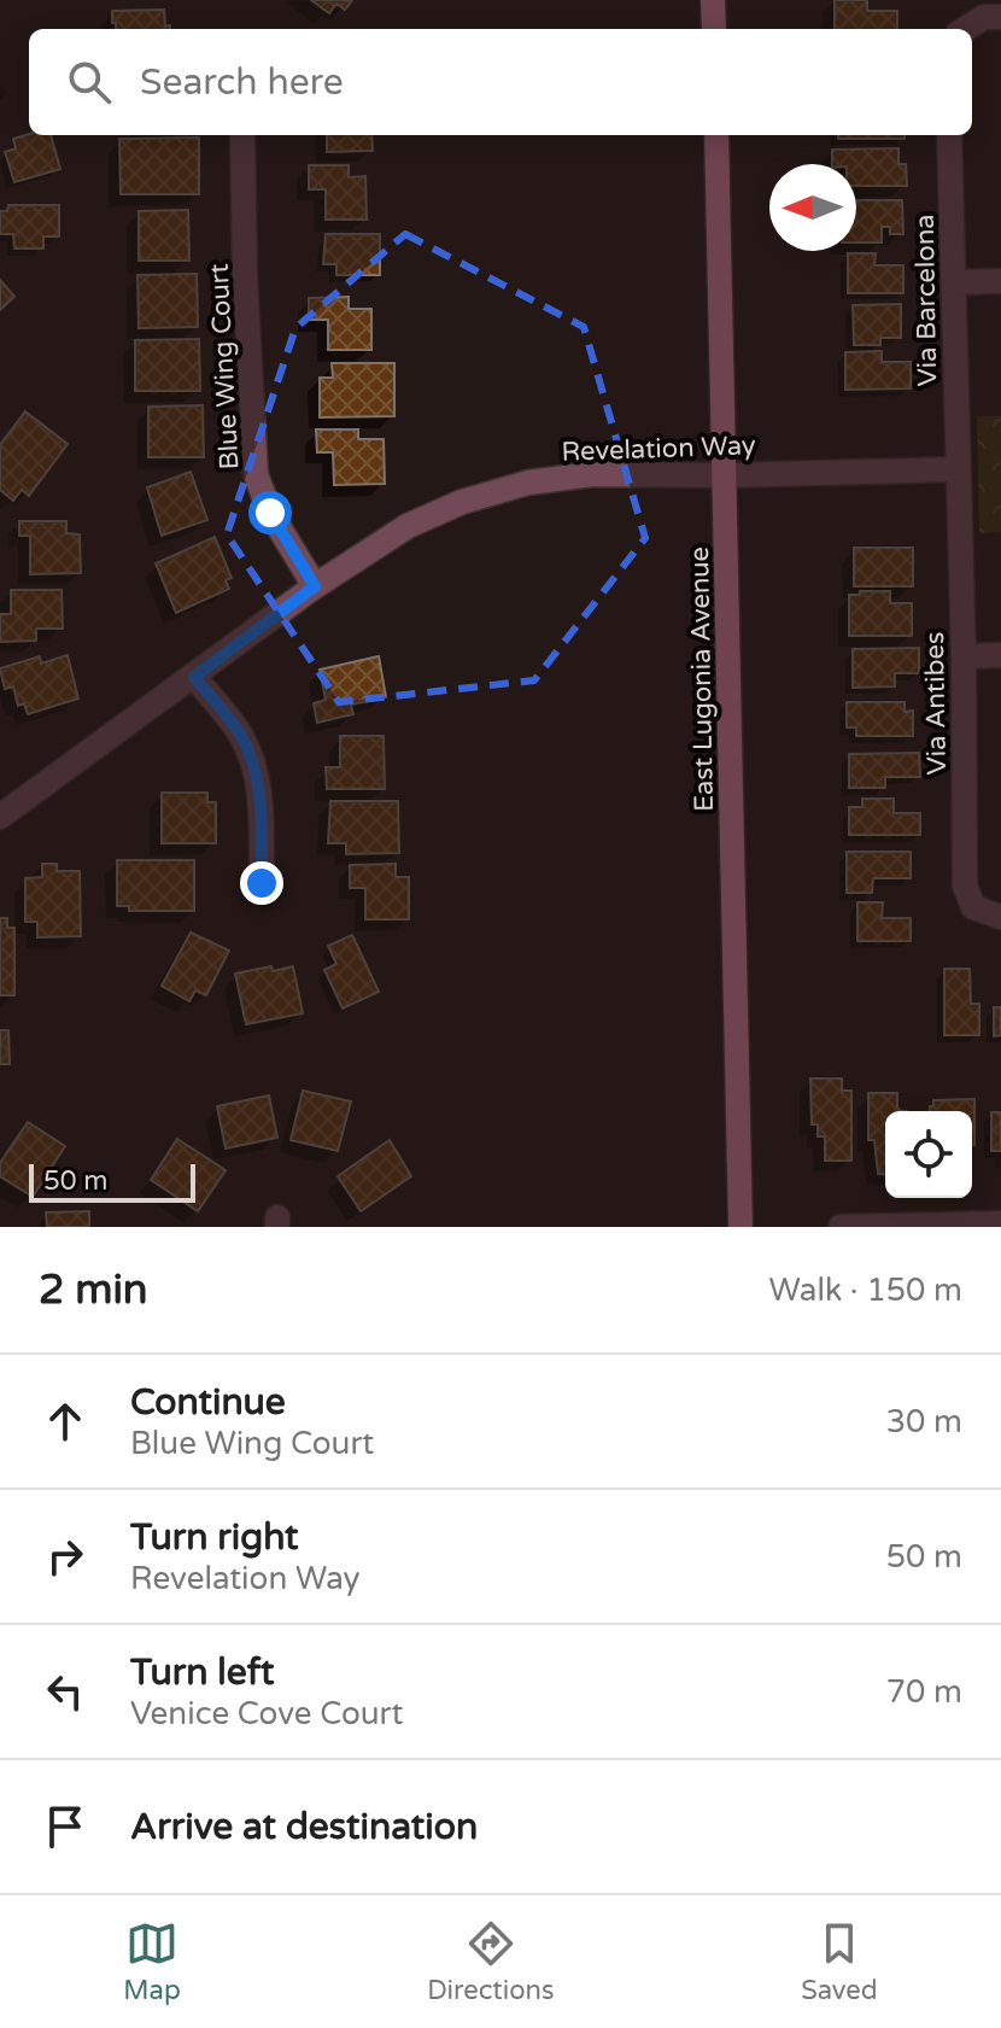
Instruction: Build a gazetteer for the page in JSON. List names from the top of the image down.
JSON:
{
  "streets": {
    "main road": ["East Lugonia Avenue"],
    "street": [
      "Via Barcelona",
      "Blue Wing Court",
      "Revelation Way",
      "Via Antibes"
    ]
  },
  "crossings": [
    ["Via Barcelona", "Revelation Way"],
    ["Via Barcelona", "Via Antibes"],
    ["Blue Wing Court", "Revelation Way"],
    ["Revelation Way", "East Lugonia Avenue"],
    ["Revelation Way", "Via Antibes"]
  ],
  "scale_bar": "50 m",
  "north": "left",
  "page": {
    "search": "Search here",
    "scale": "50 m",
    "heading": ["2 min", "Walk · 150 m"],
    "list": [
      ["Continue", "Blue Wing Court", "30 m"],
      ["Turn right", "Revelation Way", "50 m"],
      ["Turn left", "Venice Cove Court", "70 m"],
      "Arrive at destination"
    ],
    "nav": ["Map", "Directions", "Saved"]
  }
}
